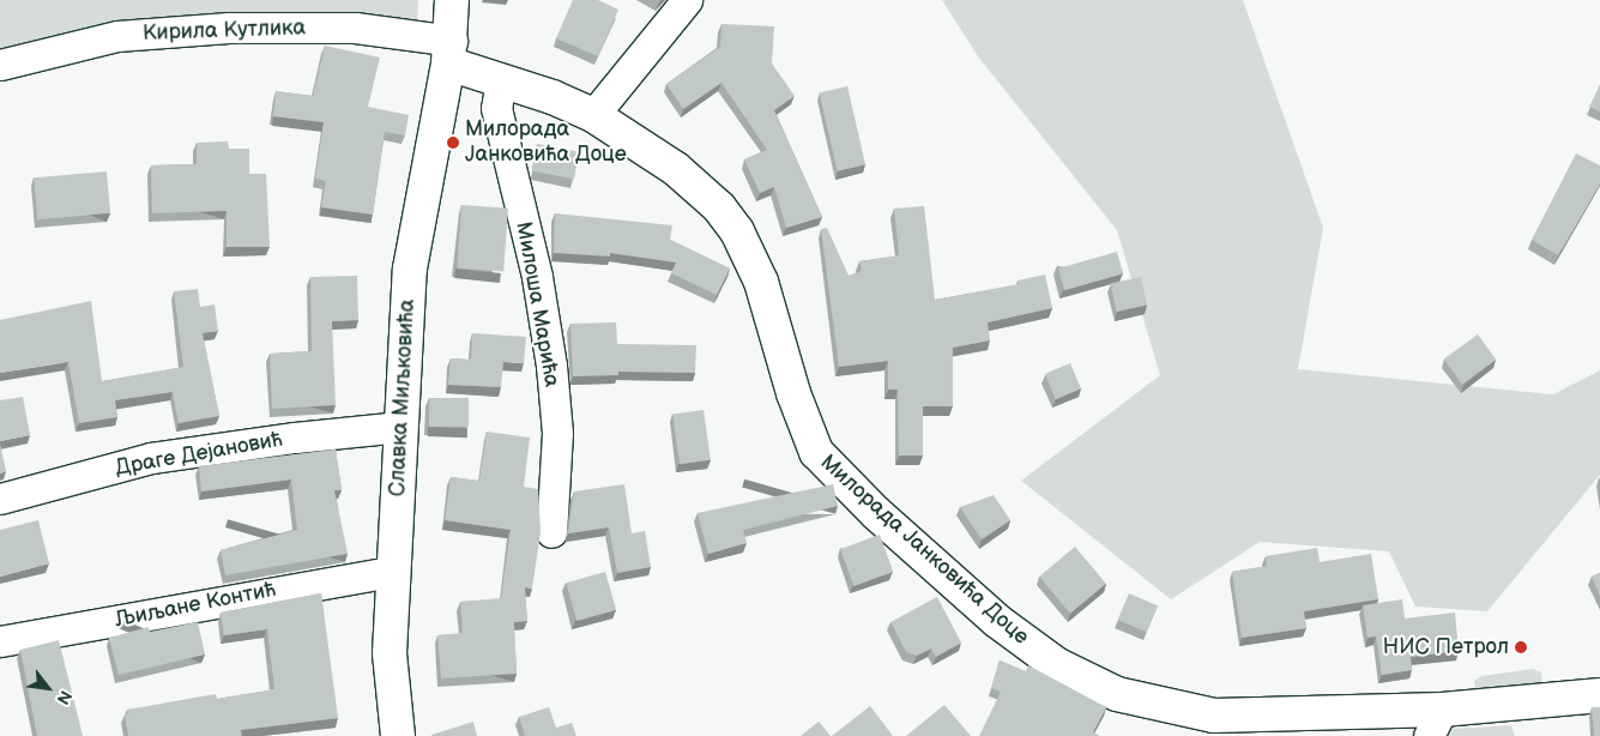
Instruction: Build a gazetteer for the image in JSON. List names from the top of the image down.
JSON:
{
  "streets": {
    "street": [
      "Кирила Кутлика",
      "Милоша Марића",
      "Славка Миљковића",
      "Драге Дејановић",
      "Милорада Јанковића Доце",
      "Љиљане Контић"
    ]
  },
  "crossings": [
    ["Кирила Кутлика", "Славка Миљковића"],
    ["Кирила Кутлика", "Милорада Јанковића Доце"],
    ["Милоша Марића", "Милорада Јанковића Доце"],
    ["Славка Миљковића", "Драге Дејановић"],
    ["Славка Миљковића", "Милорада Јанковића Доце"],
    ["Славка Миљковића", "Љиљане Контић"]
  ],
  "places": ["Милорада Јанковића Доце", "НИС Петрол"],
  "north": "bottom right"
}
